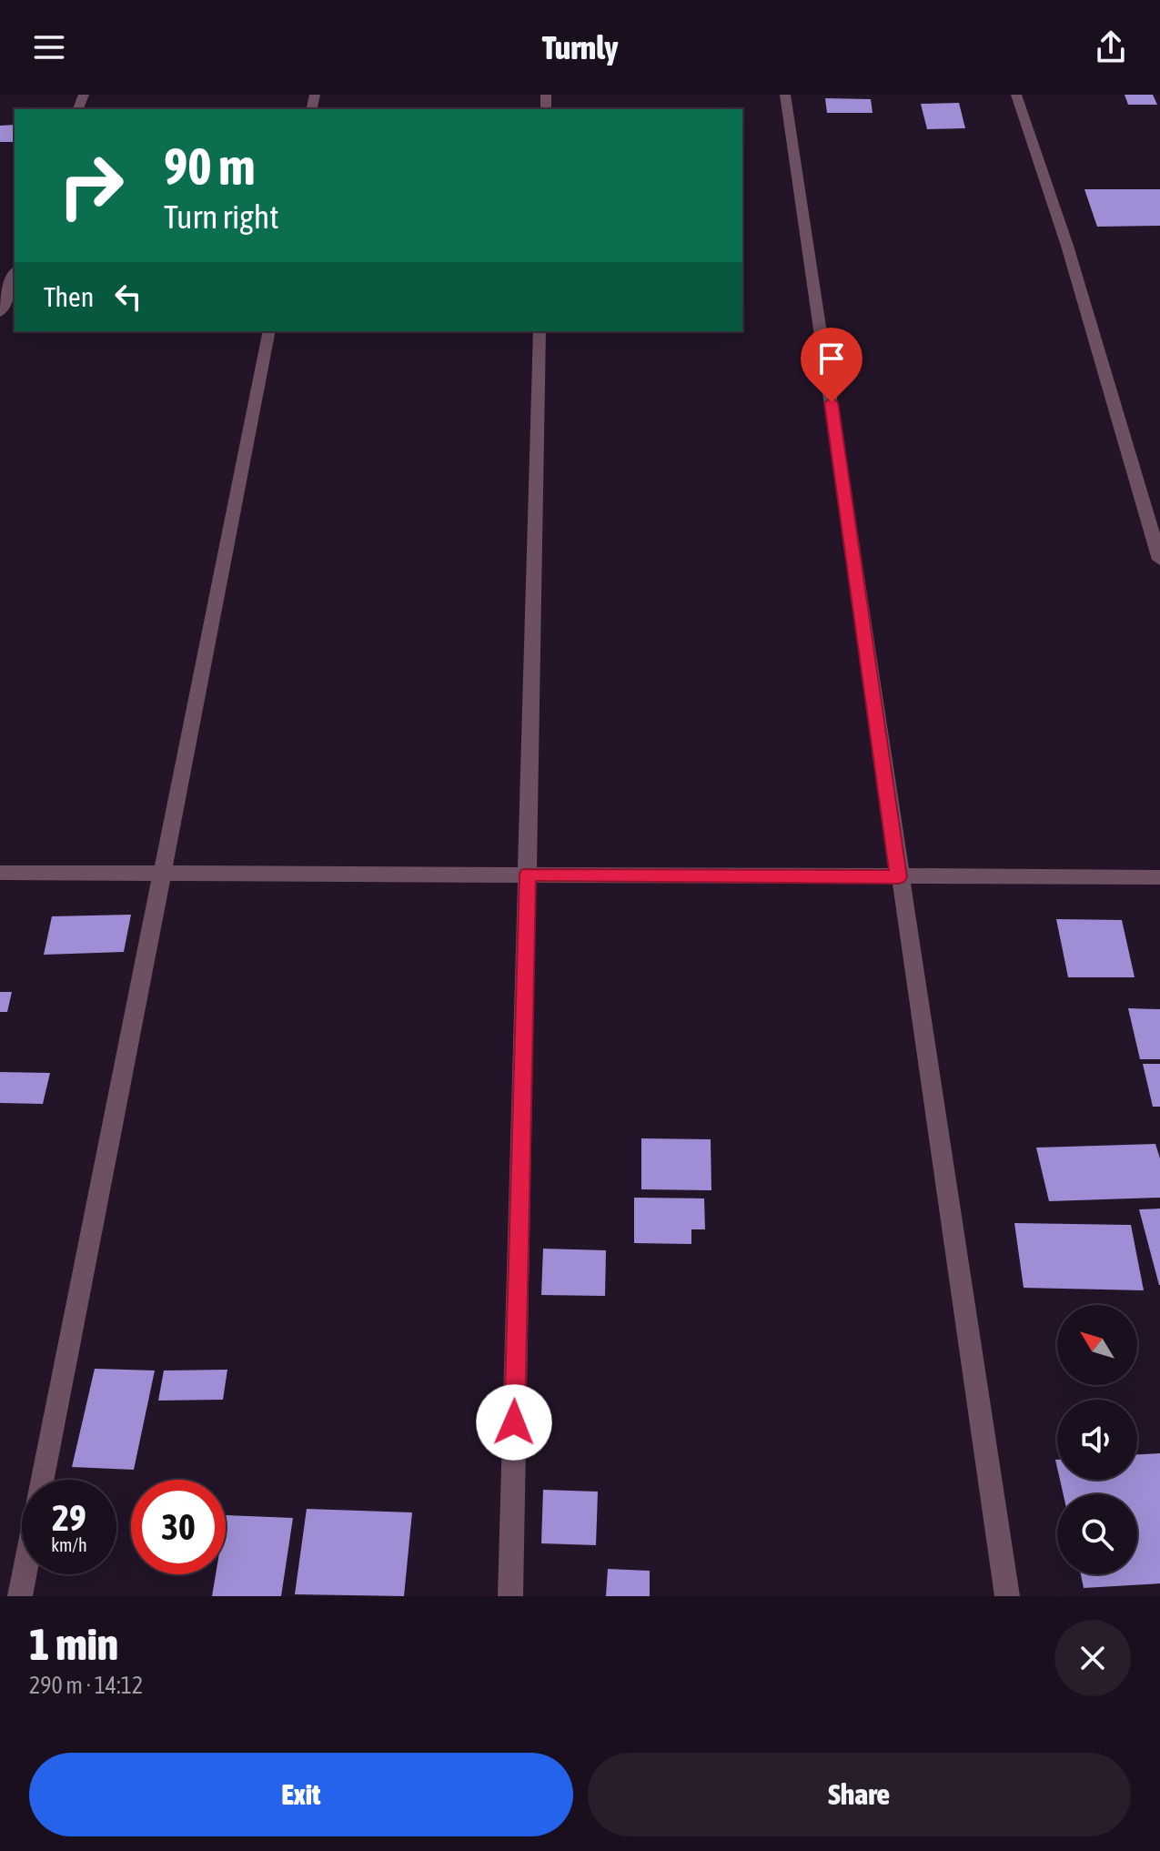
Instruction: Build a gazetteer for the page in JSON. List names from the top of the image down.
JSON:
{
  "north": "top left",
  "page": {
    "header": "Turnly",
    "turn": ["90 m", "Turn right"],
    "then": "Then",
    "speed": "29 km/h",
    "limit": "30",
    "heading": ["1 min", "290 m · 14:12"],
    "buttons": ["Exit", "Share"]
  }
}
